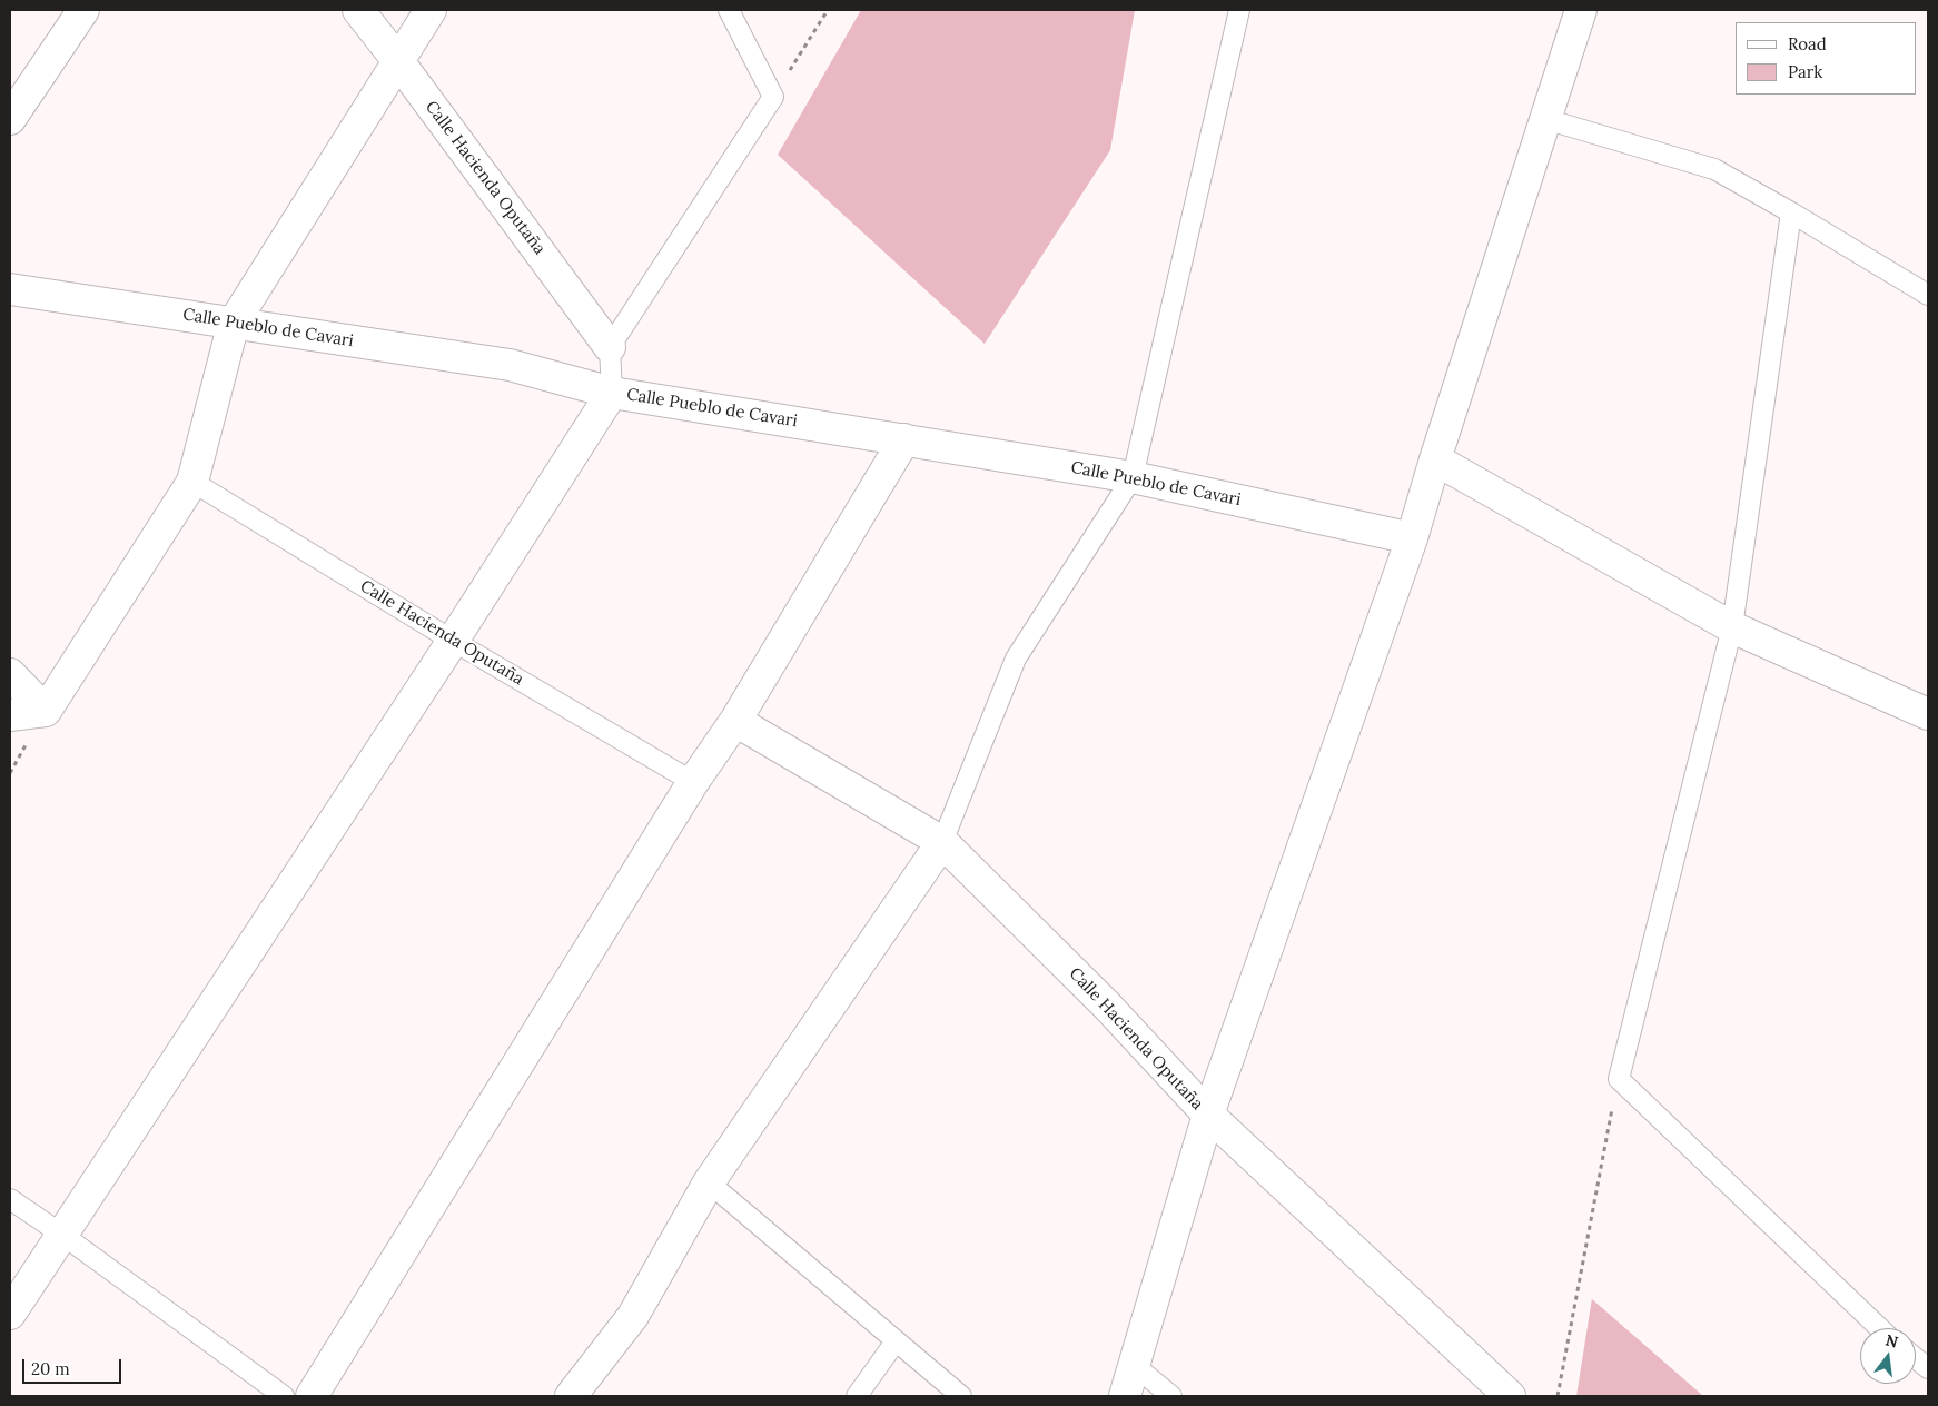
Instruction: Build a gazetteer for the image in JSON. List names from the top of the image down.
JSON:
{
  "streets": {
    "street": ["Calle Hacienda Oputaña", "Calle Pueblo de Cavari"]
  },
  "legend": ["Road", "Park"],
  "scale_bar": "20 m",
  "north": "top"
}
